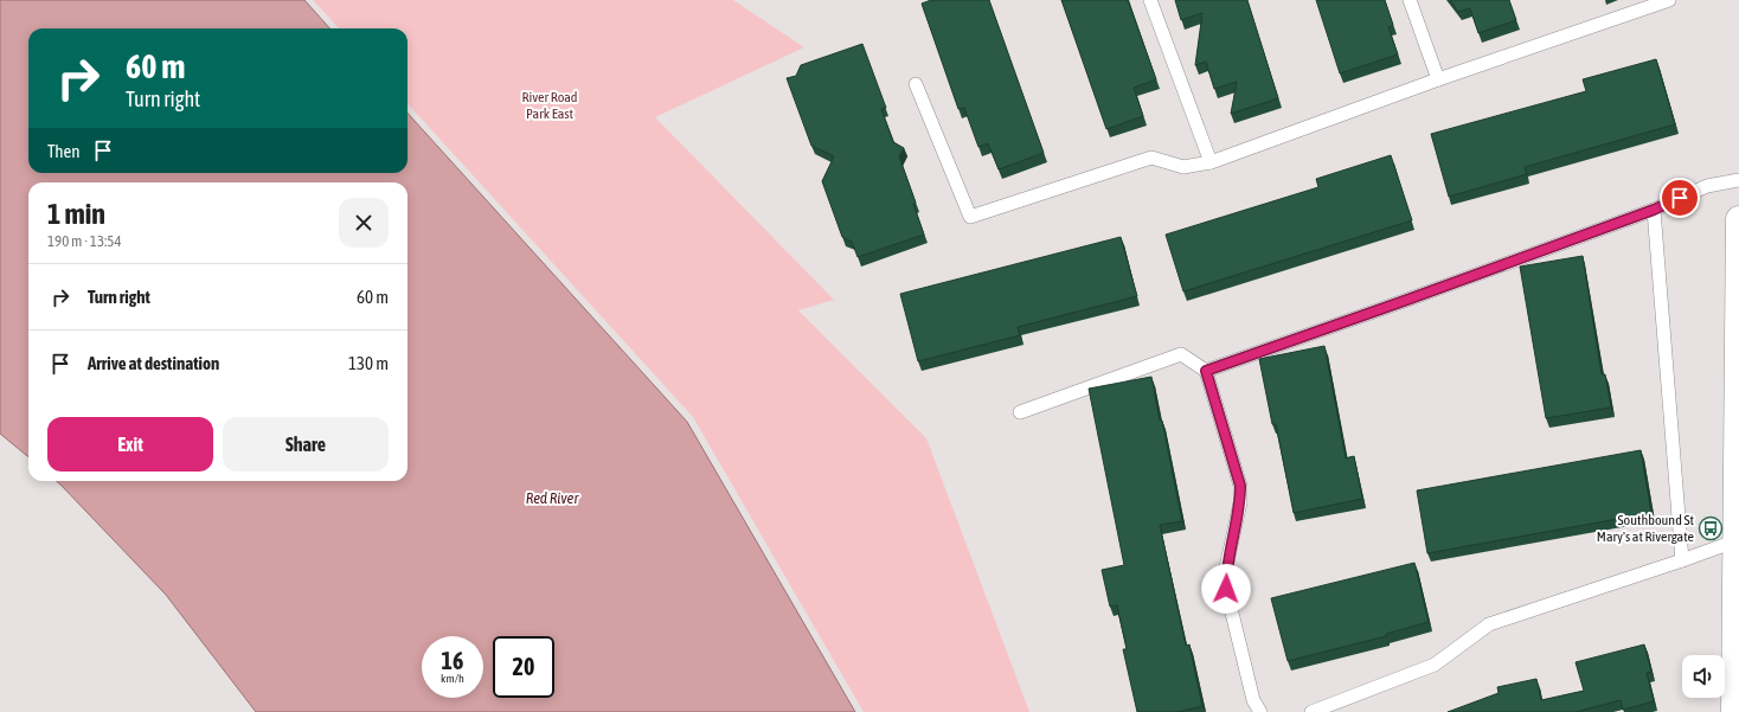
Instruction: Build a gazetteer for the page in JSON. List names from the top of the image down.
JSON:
{
  "water": ["Red River"],
  "parks": ["River Road Park East"],
  "places": {
    "bus stop": ["Southbound St Mary's at Rivergate"]
  },
  "page": {
    "turn": ["60 m", "Turn right"],
    "then": "Then",
    "heading": ["1 min", "190 m · 13:54"],
    "list": [
      {
        "name": "Turn right",
        "value": "60 m"
      },
      {
        "name": "Arrive at destination",
        "value": "130 m"
      }
    ],
    "buttons": ["Exit", "Share"],
    "speed": "16 km/h",
    "limit": "20"
  }
}
